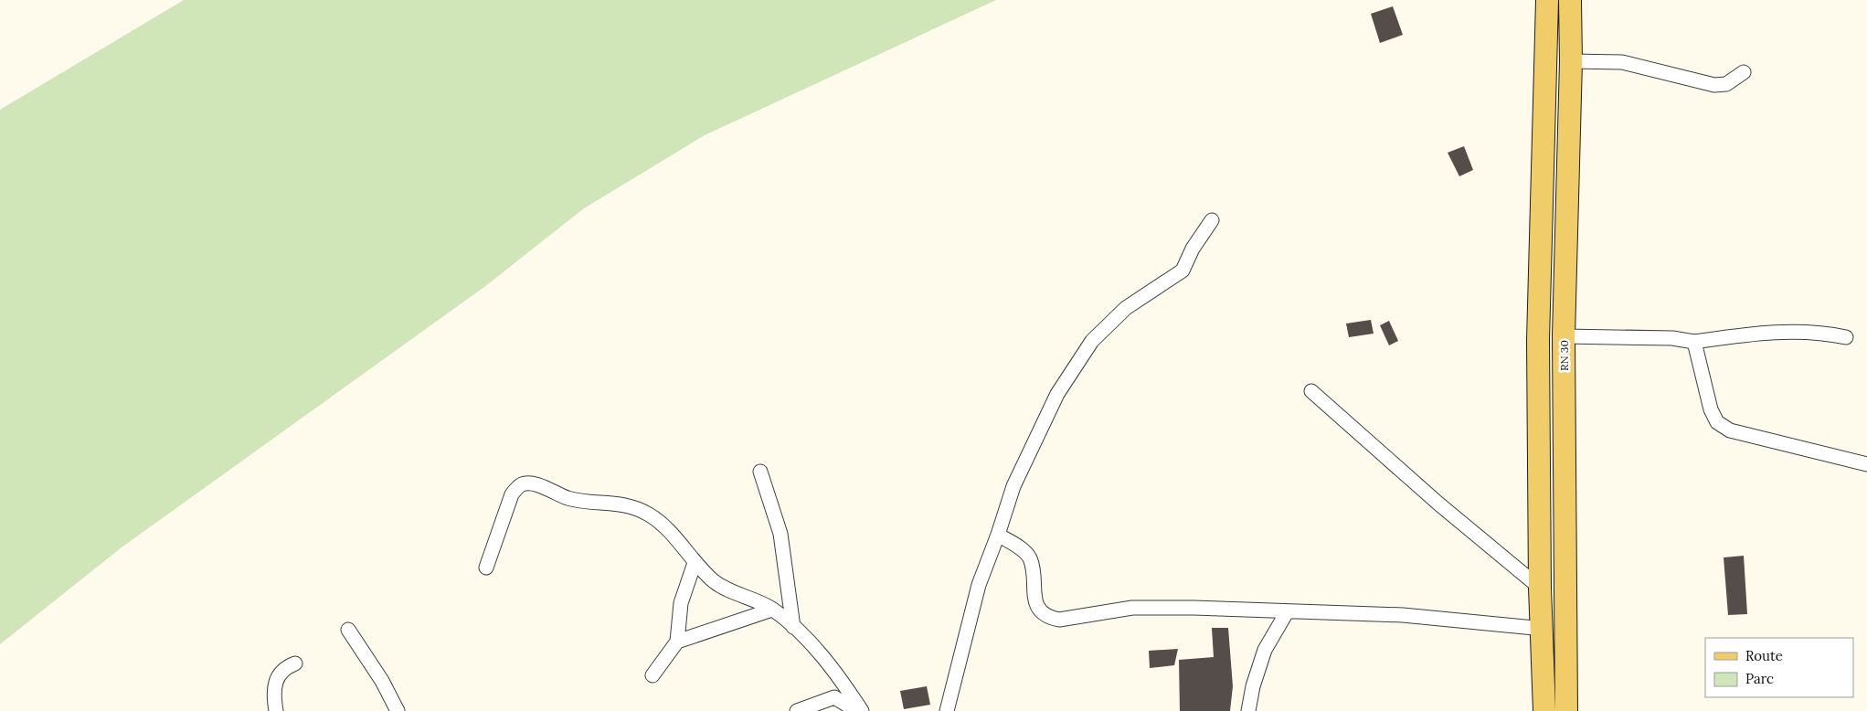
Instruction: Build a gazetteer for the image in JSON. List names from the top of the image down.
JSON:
{
  "streets": {
    "main road": ["RN 30"]
  },
  "legend": ["Route", "Parc"]
}
